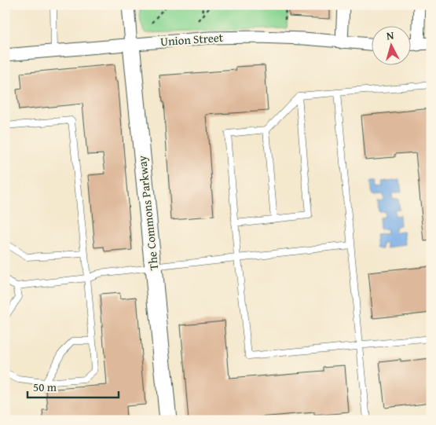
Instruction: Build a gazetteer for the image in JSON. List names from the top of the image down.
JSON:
{
  "streets": {
    "street": ["Union Street", "The Commons Parkway"]
  },
  "crossings": [
    ["Union Street", "The Commons Parkway"]
  ],
  "scale_bar": "50 m",
  "north": "top"
}
